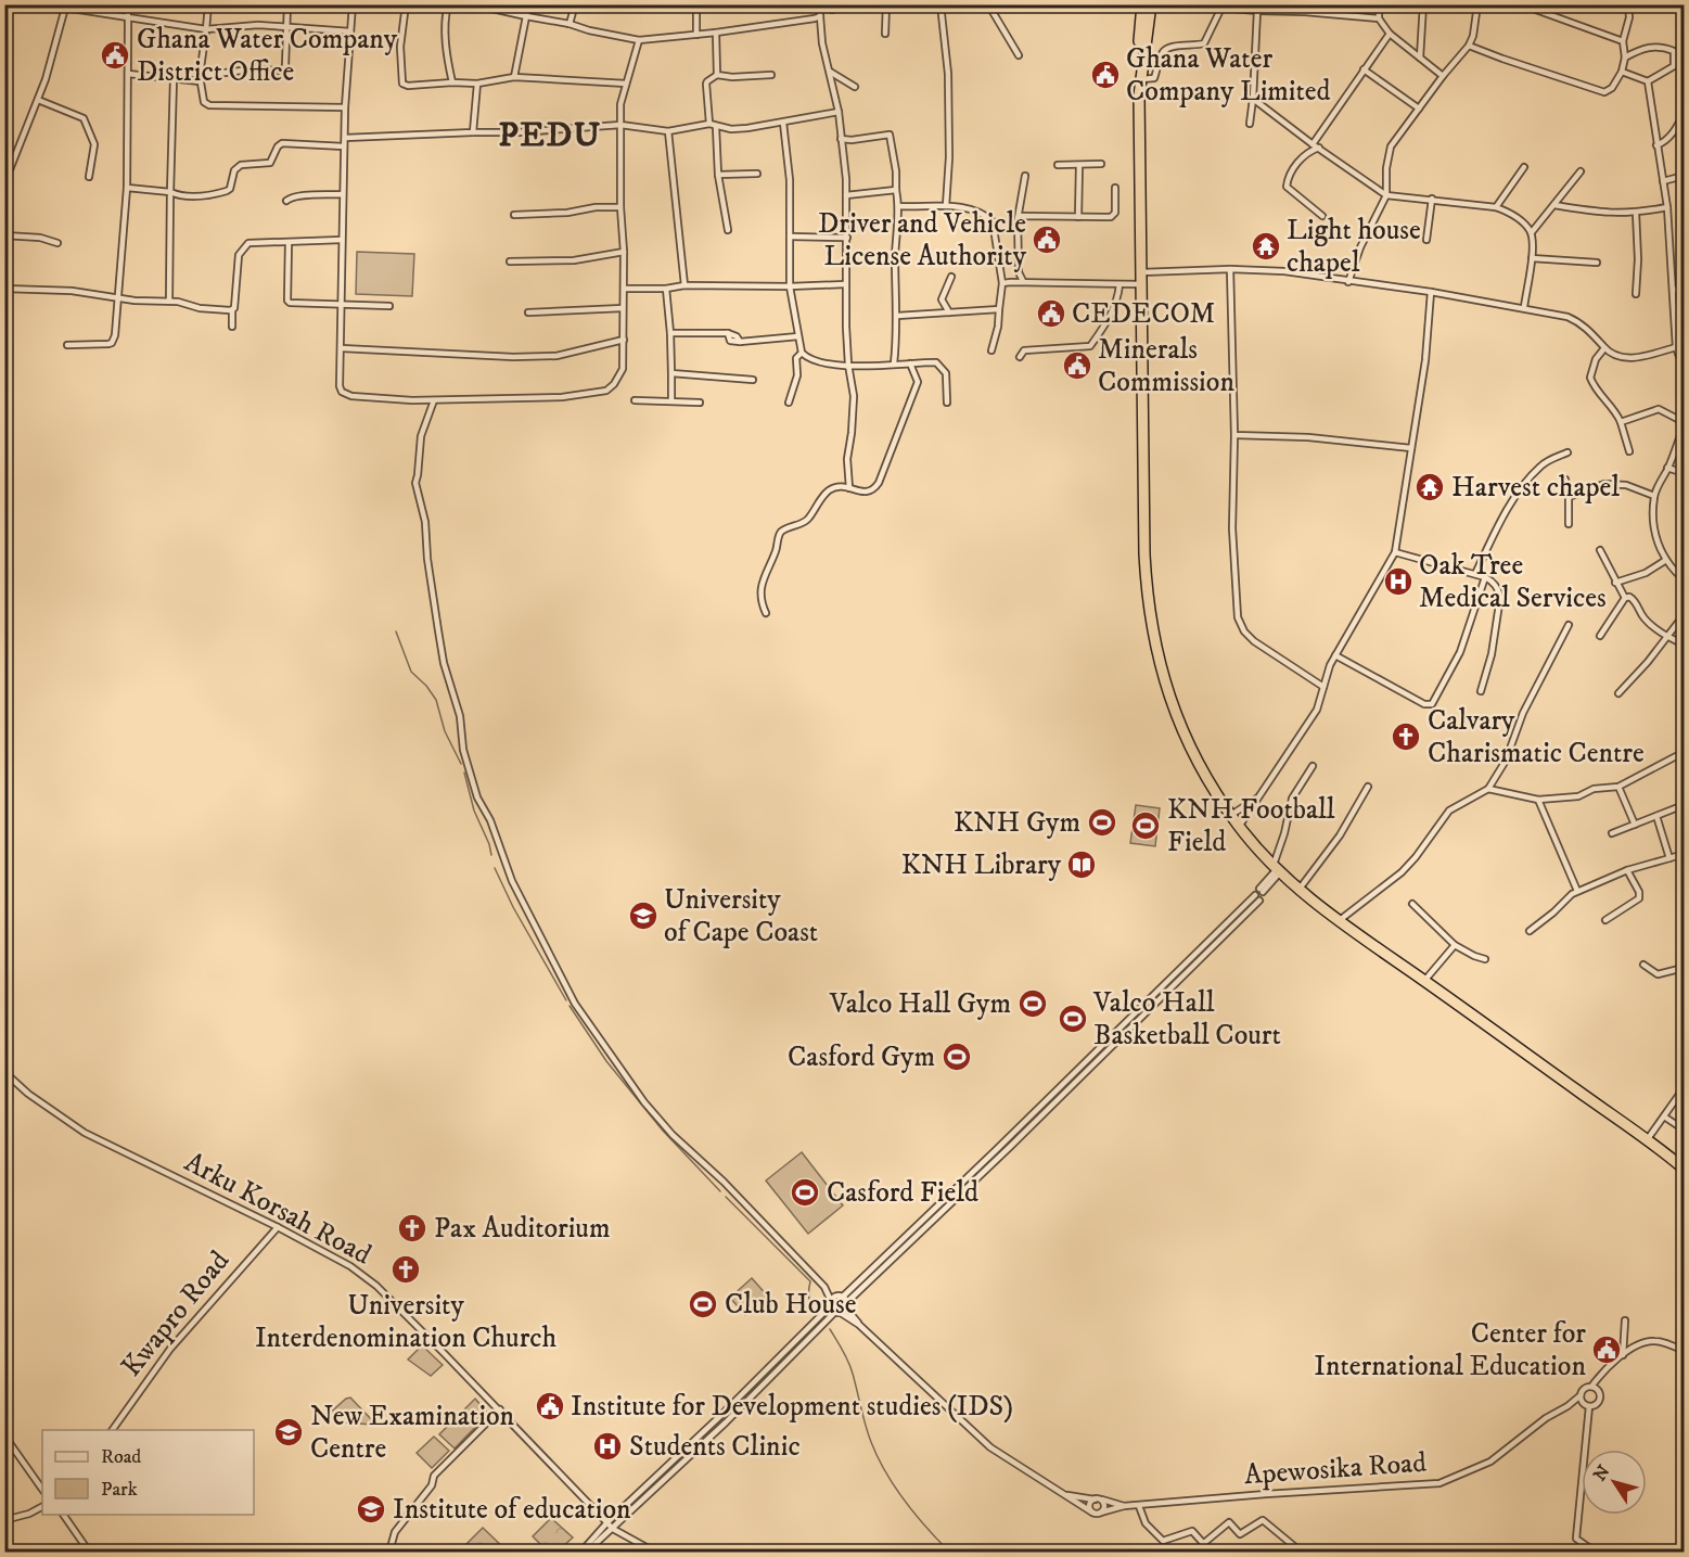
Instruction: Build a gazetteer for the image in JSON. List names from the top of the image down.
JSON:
{
  "streets": {
    "street": ["Arku Korsah Road", "Kwapro Road", "Apewosika Road"]
  },
  "crossings": [
    ["Arku Korsah Road", "Kwapro Road"]
  ],
  "districts": ["PEDU"],
  "places": {
    "public building": [
      "Ghana Water Company District Office",
      "Ghana Water Company Limited",
      "Driver and Vehicle License Authority",
      "CEDECOM",
      "Minerals Commission",
      "Center for International Education",
      "Institute for Development studies (IDS)"
    ],
    "temple": ["Light house chapel", "Harvest chapel"],
    "hospital": ["Oak Tree Medical Services", "Students Clinic"],
    "church": ["Calvary Charismatic Centre", "Pax Auditorium", "University Interdenomination Church"],
    "sports": [
      "KNH Gym",
      "KNH Football Field",
      "Valco Hall Gym",
      "Valco Hall Basketball Court",
      "Casford Gym",
      "Casford Field",
      "Club House"
    ],
    "library": ["KNH Library"],
    "school or university": ["University of Cape Coast", "New Examination Centre", "Institute of education"]
  },
  "legend": ["Road", "Park"],
  "north": "top left"
}
